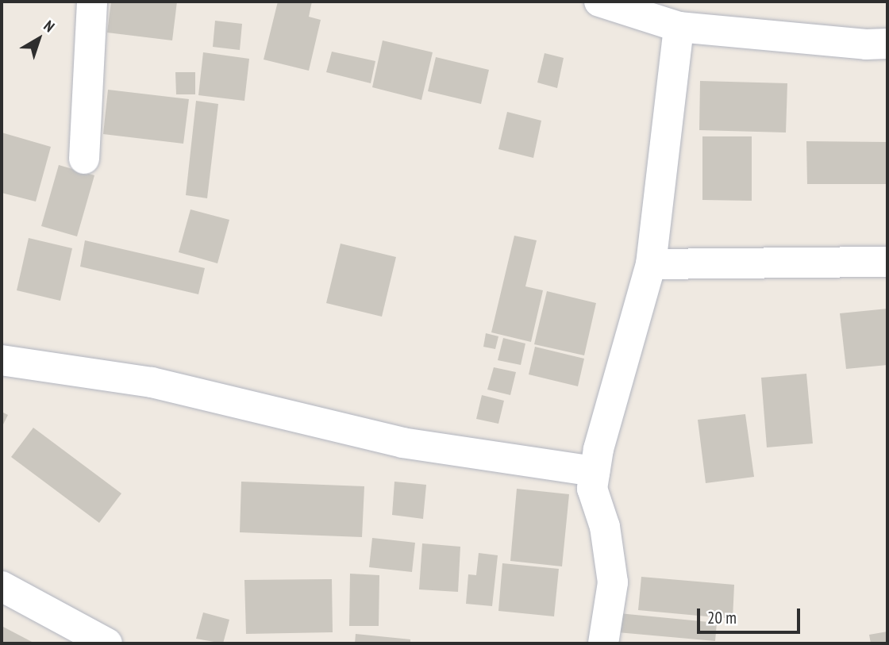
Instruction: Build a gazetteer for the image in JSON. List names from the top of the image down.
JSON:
{
  "scale_bar": "20 m",
  "north": "top right"
}
